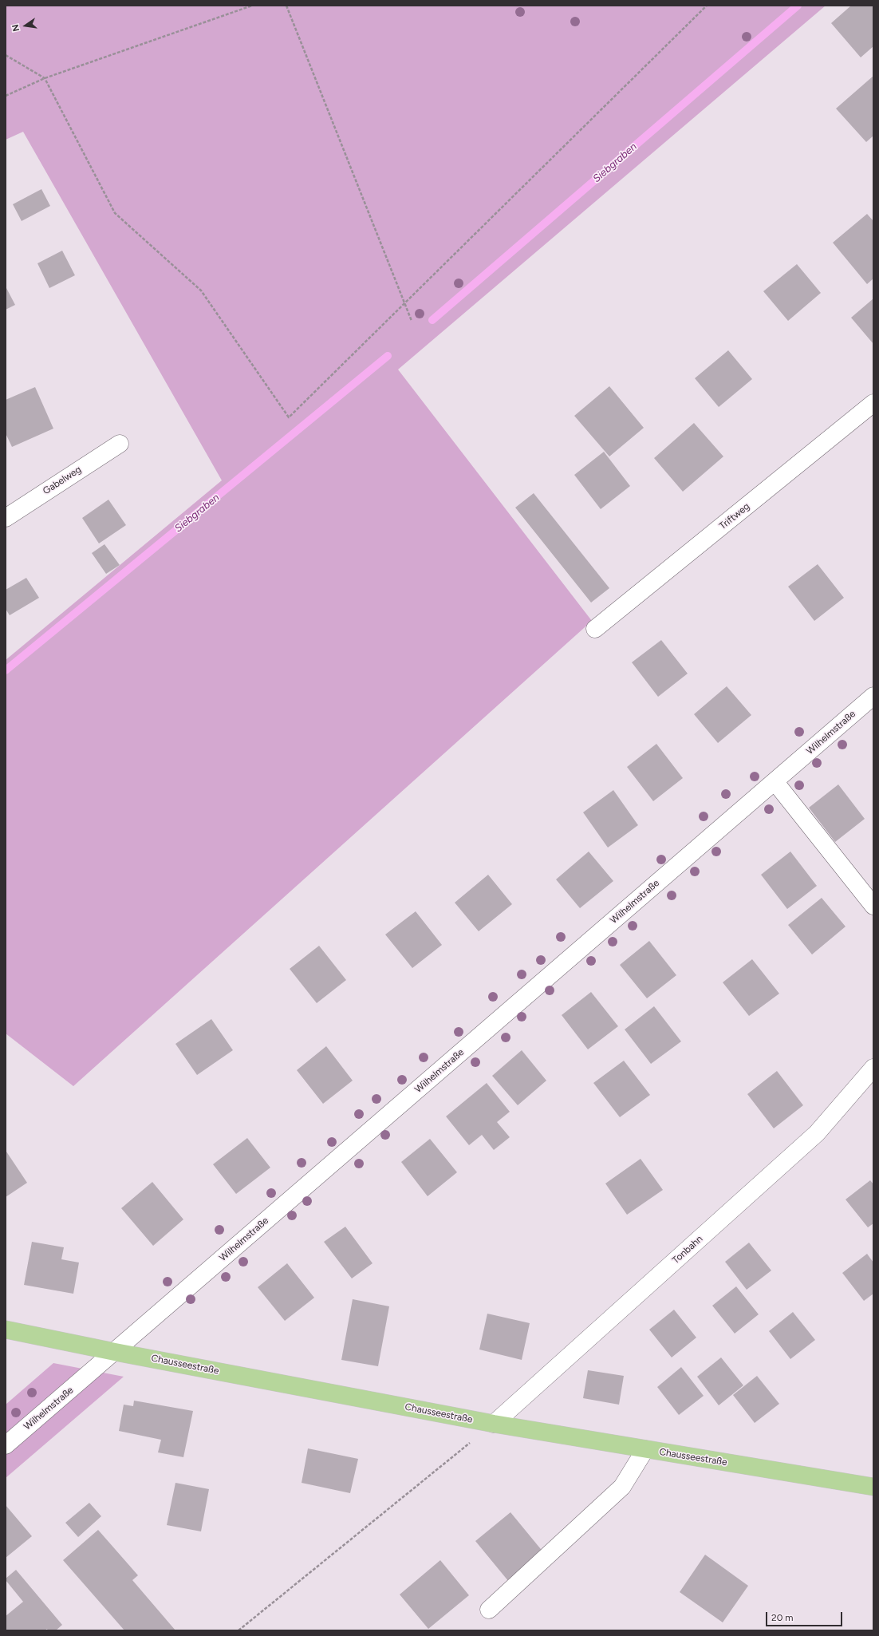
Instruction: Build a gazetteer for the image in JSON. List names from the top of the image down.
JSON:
{
  "streets": {
    "main road": ["Chausseestraße"],
    "street": [
      "Gabelweg",
      "Triftweg",
      "Wilhelmstraße",
      "Tonbahn"
    ]
  },
  "crossings": [
    ["Wilhelmstraße", "Chausseestraße"],
    ["Tonbahn", "Chausseestraße"]
  ],
  "water": ["Siebgraben"],
  "scale_bar": "20 m",
  "north": "left"
}
